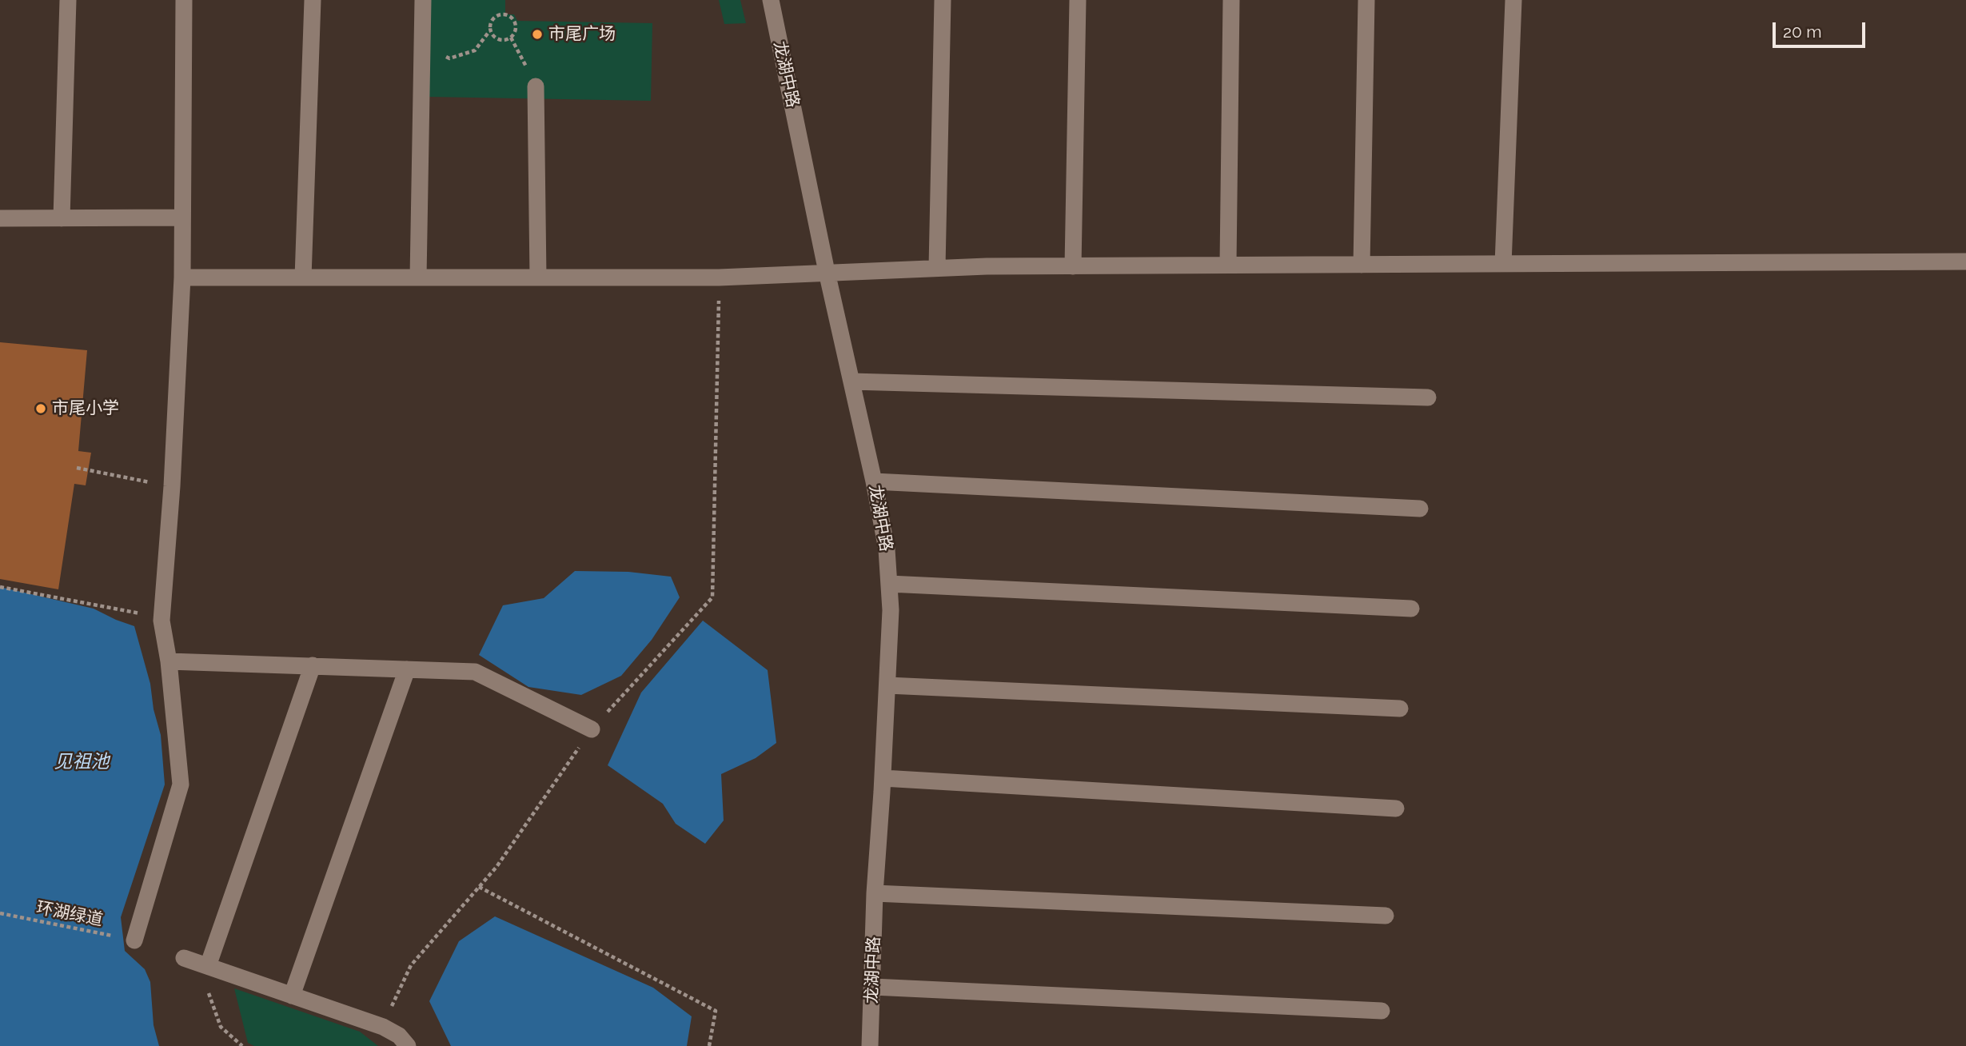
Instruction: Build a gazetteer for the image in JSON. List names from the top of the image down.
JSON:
{
  "streets": {
    "street": ["龙湖中路"],
    "path": ["环湖绿道"]
  },
  "water": ["见祖池"],
  "places": ["市尾广场", "市尾小学"],
  "scale_bar": "20 m"
}
